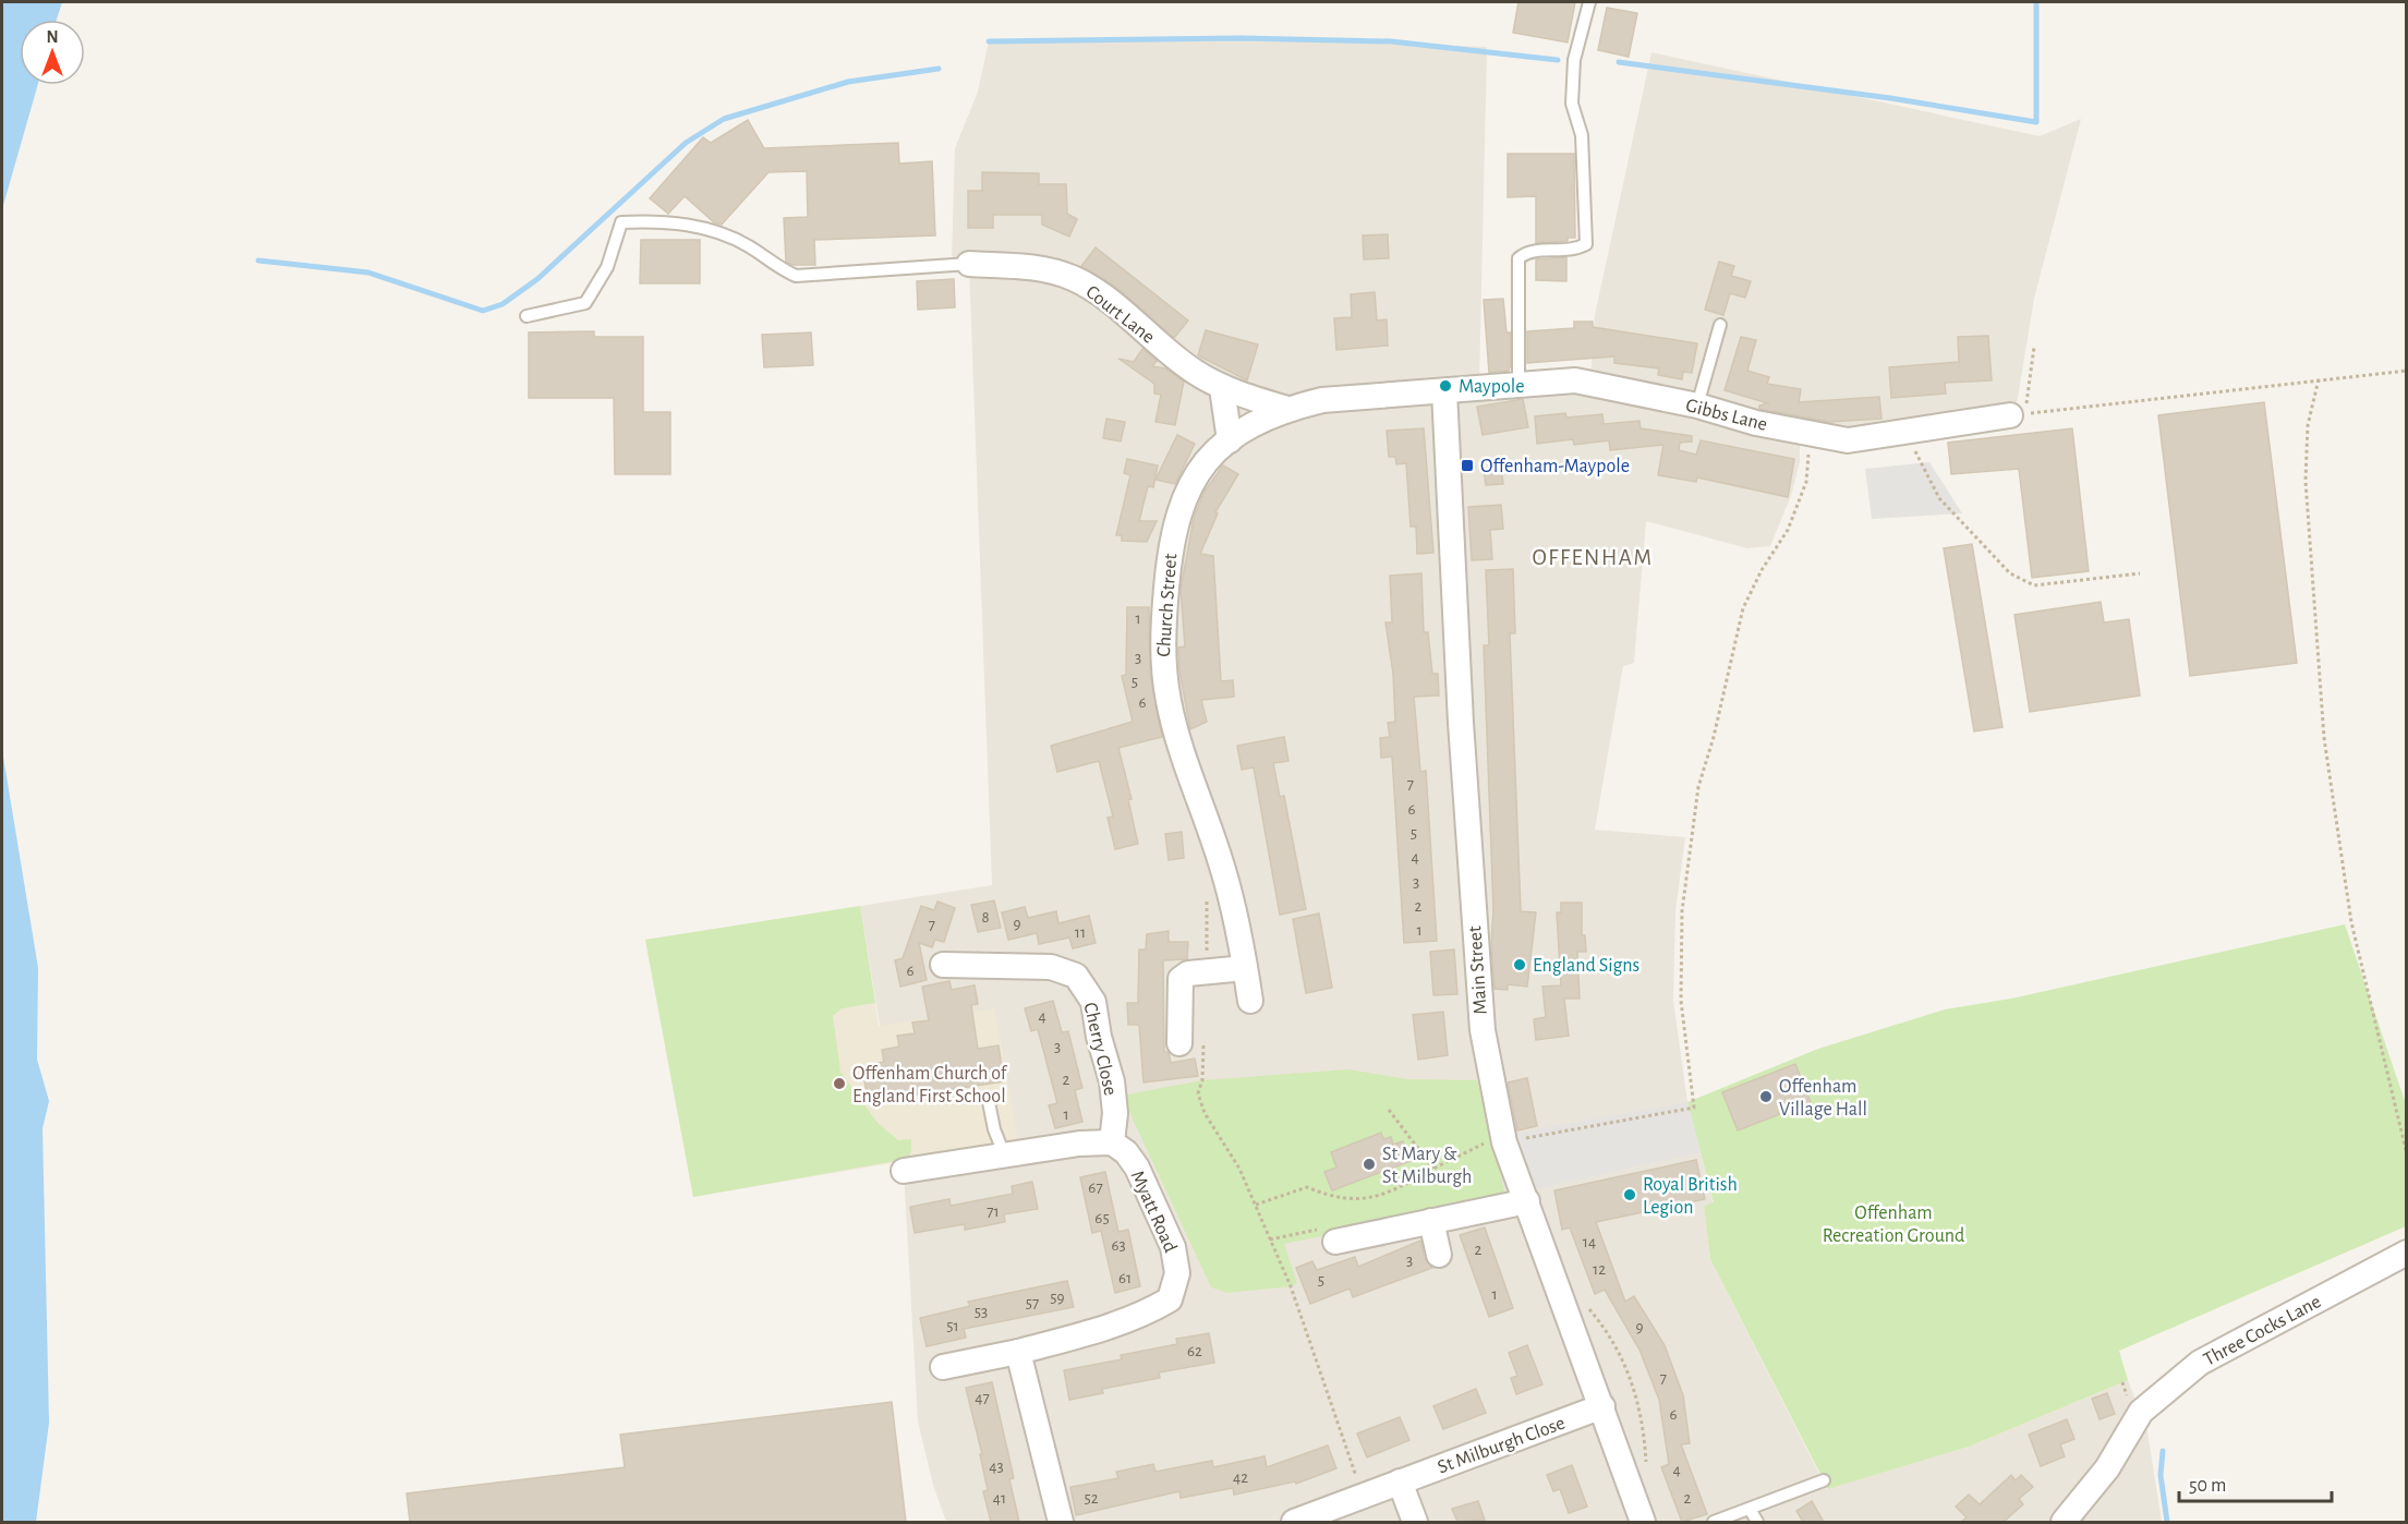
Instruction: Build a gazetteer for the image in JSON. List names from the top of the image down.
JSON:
{
  "streets": {
    "street": [
      "Court Lane",
      "Gibbs Lane",
      "Church Street",
      "Main Street",
      "Cherry Close",
      "Myatt Road",
      "Three Cocks Lane",
      "St Milburgh Close"
    ]
  },
  "crossings": [
    ["Court Lane", "Church Street"],
    ["Gibbs Lane", "Church Street"],
    ["Gibbs Lane", "Main Street"],
    ["Church Street", "Main Street"],
    ["Main Street", "St Milburgh Close"],
    ["Cherry Close", "Myatt Road"]
  ],
  "districts": ["OFFENHAM"],
  "parks": ["Offenham Recreation Ground"],
  "places": {
    "other": [
      "Maypole",
      "England Signs",
      "Offenham Church of England First School",
      "Offenham Village Hall",
      "St Mary & St Milburgh",
      "Royal British Legion"
    ],
    "transit": ["Offenham-Maypole"]
  },
  "house_numbers": [
    "1",
    "3",
    "5",
    "6",
    "7",
    "6",
    "5",
    "4",
    "3",
    "2",
    "8",
    "9",
    "7",
    "1",
    "11",
    "6",
    "4",
    "3",
    "2",
    "1",
    "67",
    "71",
    "65",
    "14",
    "63",
    "2",
    "3",
    "12",
    "61",
    "5",
    "1",
    "59",
    "57",
    "53",
    "51",
    "9",
    "62",
    "7",
    "47",
    "6",
    "43",
    "4",
    "42",
    "41",
    "52",
    "2"
  ],
  "scale_bar": "50 m",
  "north": "top"
}
